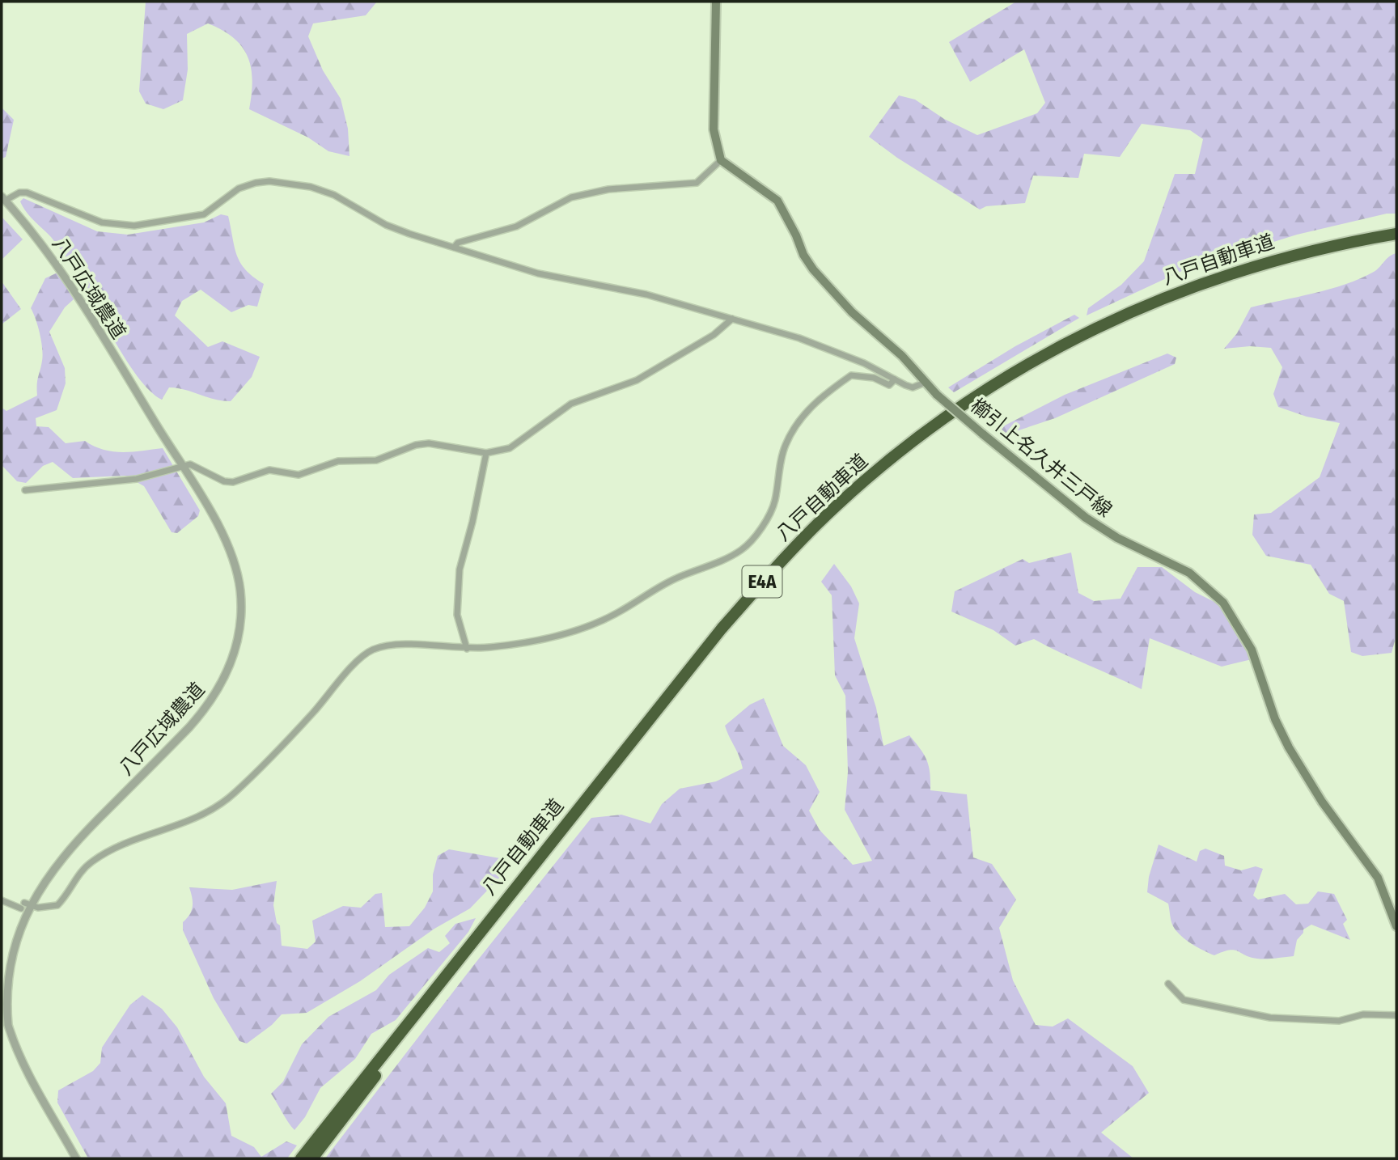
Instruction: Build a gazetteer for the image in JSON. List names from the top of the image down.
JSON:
{
  "streets": {
    "highway": ["八戸自動車道", "E4A"],
    "main road": ["櫛引上名久井三戸線"],
    "street": ["八戸広域農道"]
  }
}
